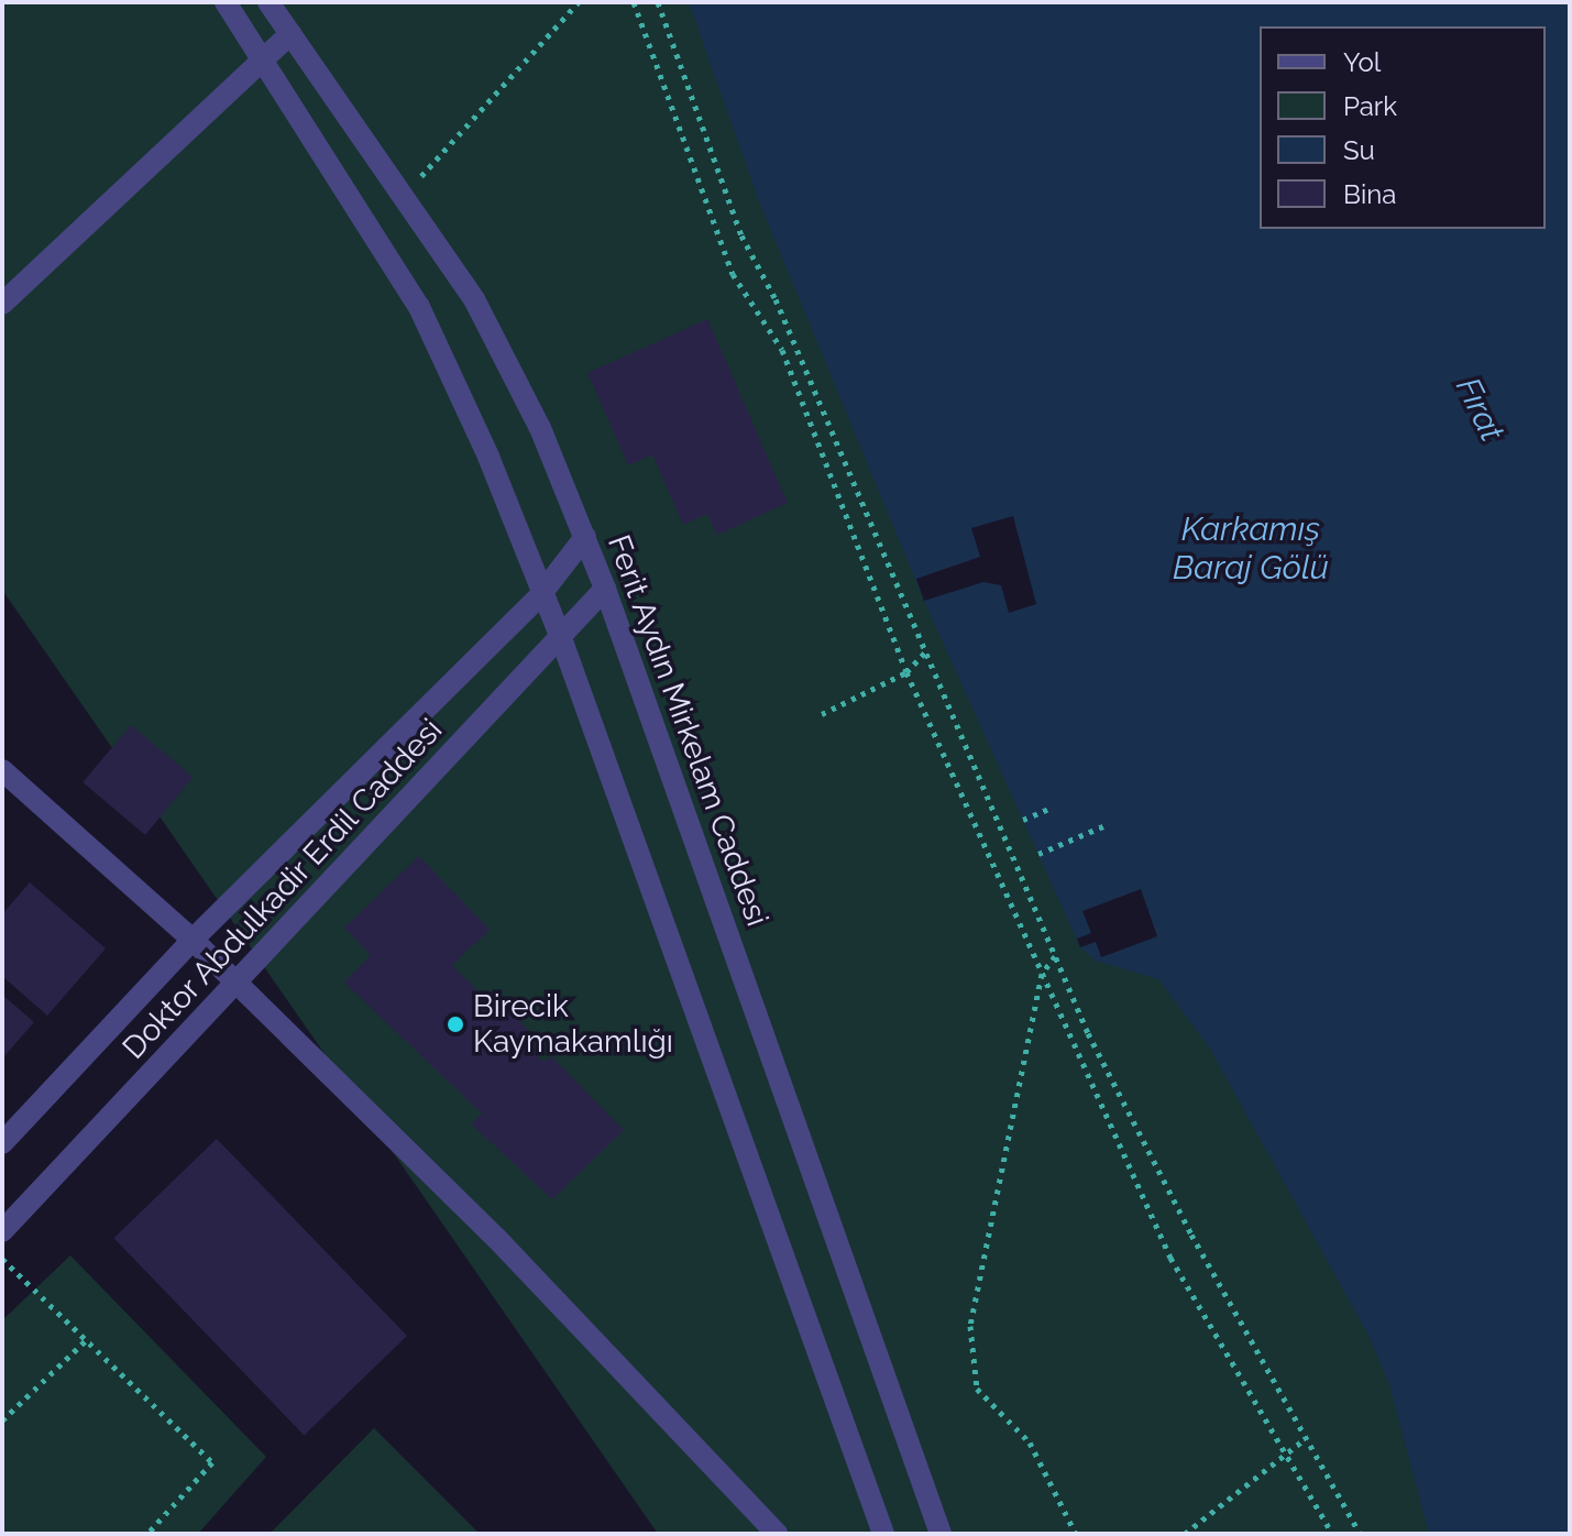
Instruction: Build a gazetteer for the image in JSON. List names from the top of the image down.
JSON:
{
  "streets": {
    "street": ["Ferit Aydın Mirkelam Caddesi", "Doktor Abdulkadir Erdil Caddesi"]
  },
  "crossings": [
    ["Ferit Aydın Mirkelam Caddesi", "Doktor Abdulkadir Erdil Caddesi"]
  ],
  "water": ["Fırat", "Karkamış Baraj Gölü"],
  "places": ["Birecik Kaymakamlığı"],
  "legend": [
    "Yol",
    "Park",
    "Su",
    "Bina"
  ]
}
